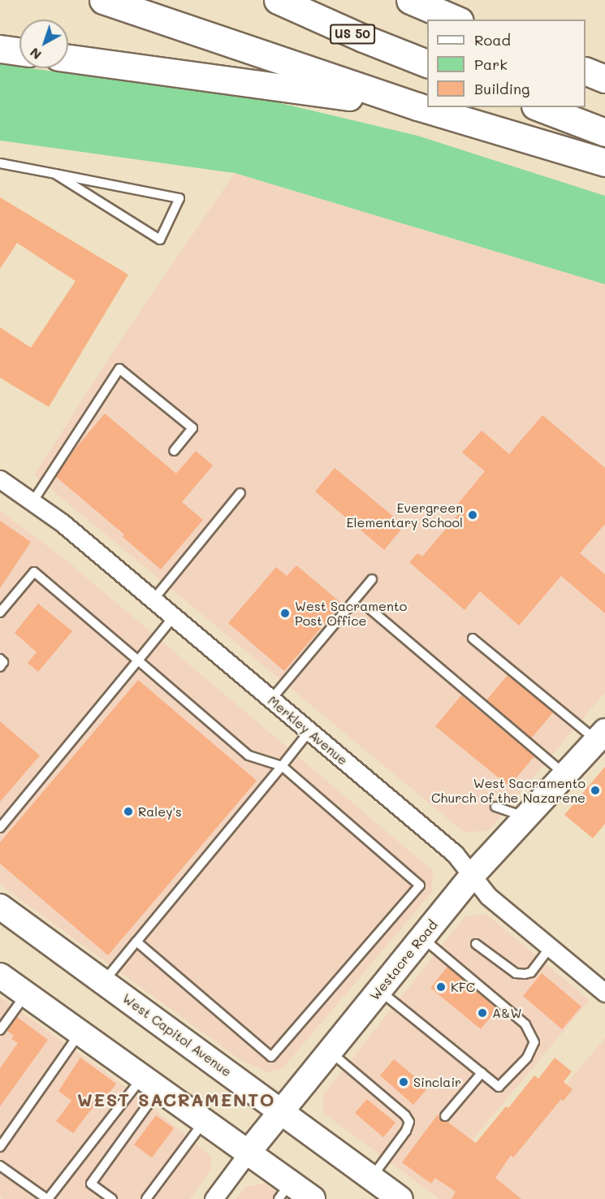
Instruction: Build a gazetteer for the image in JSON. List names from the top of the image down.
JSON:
{
  "streets": {
    "highway": ["US 50"],
    "main road": ["Westacre Road", "West Capitol Avenue"],
    "street": ["Merkley Avenue"]
  },
  "crossings": [
    ["Merkley Avenue", "Westacre Road"],
    ["Westacre Road", "West Capitol Avenue"]
  ],
  "districts": ["WEST SACRAMENTO"],
  "places": [
    "Evergreen Elementary School",
    "West Sacramento Post Office",
    "West Sacramento Church of the Nazarene",
    "Raley's",
    "KFC",
    "A&W",
    "Sinclair"
  ],
  "legend": ["Road", "Park", "Building"],
  "north": "bottom left"
}
